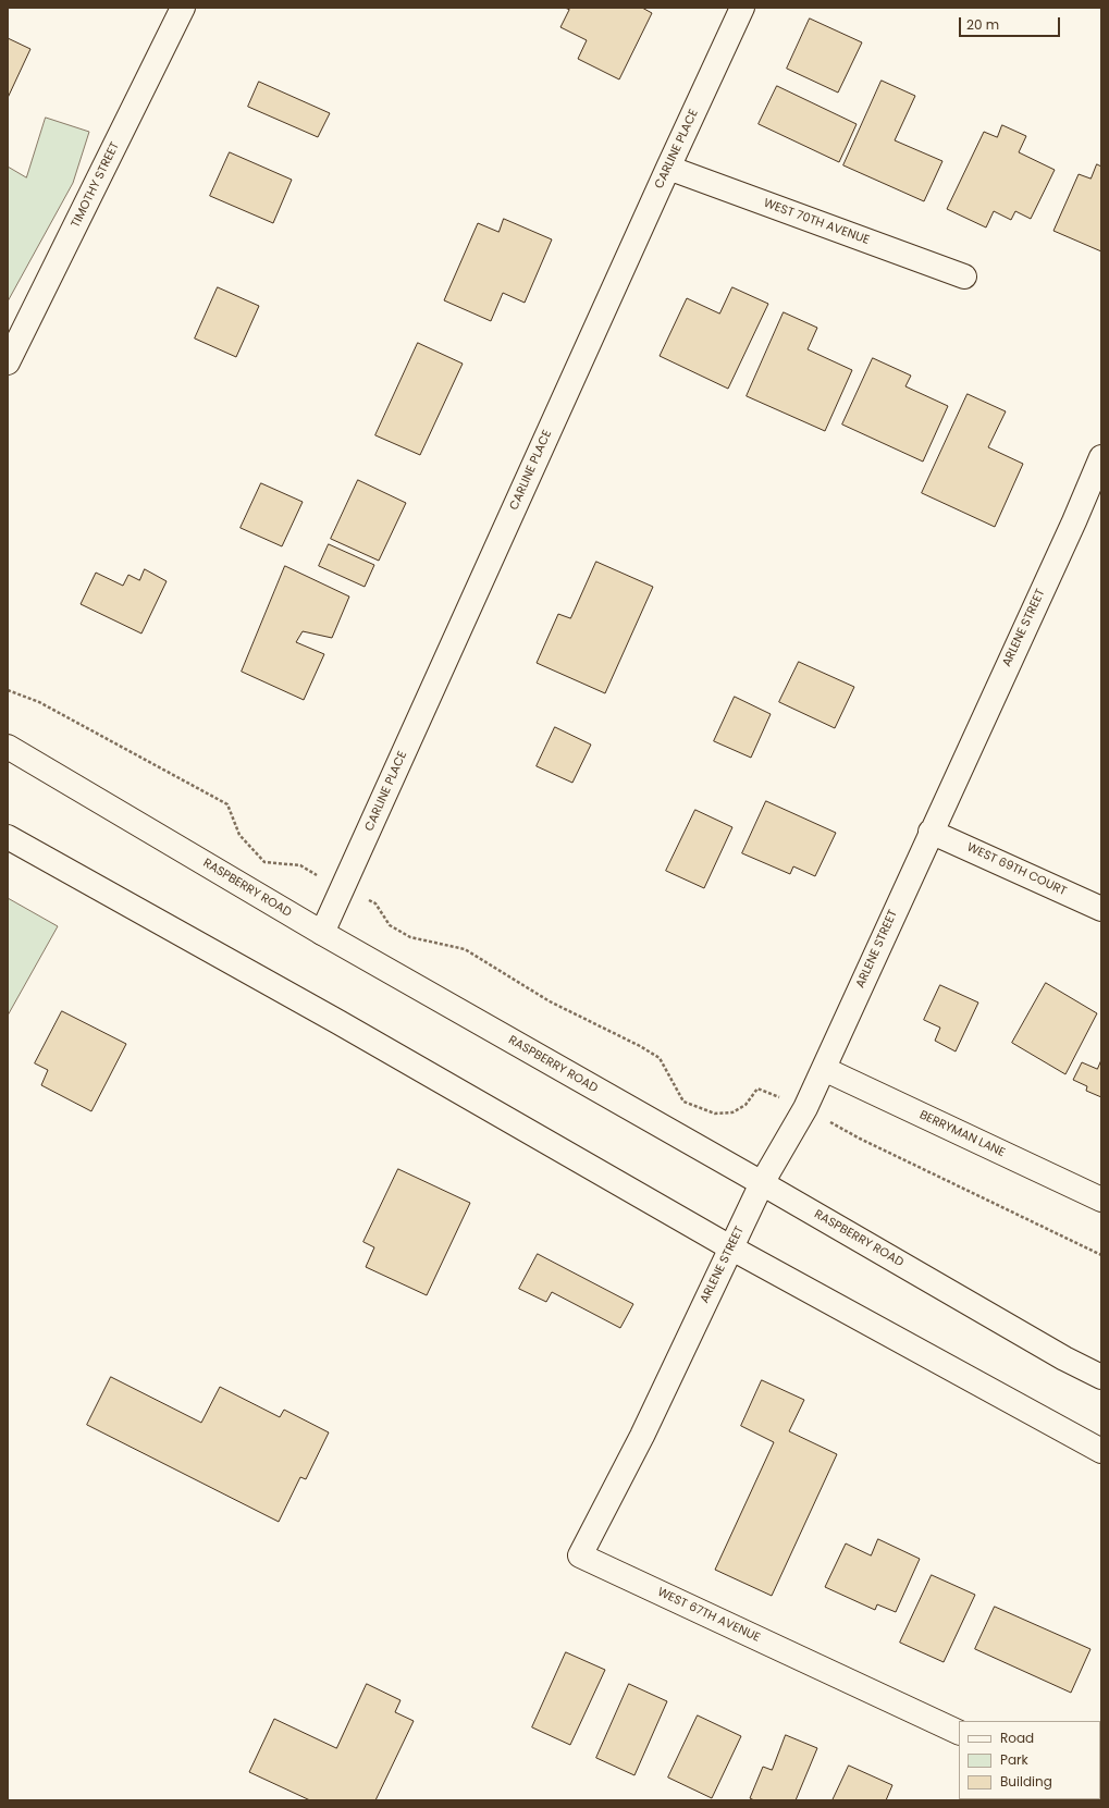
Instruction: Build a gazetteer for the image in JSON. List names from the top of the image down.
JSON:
{
  "streets": {
    "street": [
      "CARLINE PLACE",
      "TIMOTHY STREET",
      "WEST 70TH AVENUE",
      "ARLENE STREET",
      "WEST 69TH COURT",
      "RASPBERRY ROAD",
      "BERRYMAN LANE",
      "WEST 67TH AVENUE"
    ]
  },
  "crossings": [
    ["CARLINE PLACE", "WEST 70TH AVENUE"],
    ["CARLINE PLACE", "RASPBERRY ROAD"],
    ["ARLENE STREET", "WEST 69TH COURT"],
    ["ARLENE STREET", "RASPBERRY ROAD"],
    ["ARLENE STREET", "BERRYMAN LANE"],
    ["ARLENE STREET", "WEST 67TH AVENUE"]
  ],
  "legend": ["Road", "Park", "Building"],
  "scale_bar": "20 m"
}
